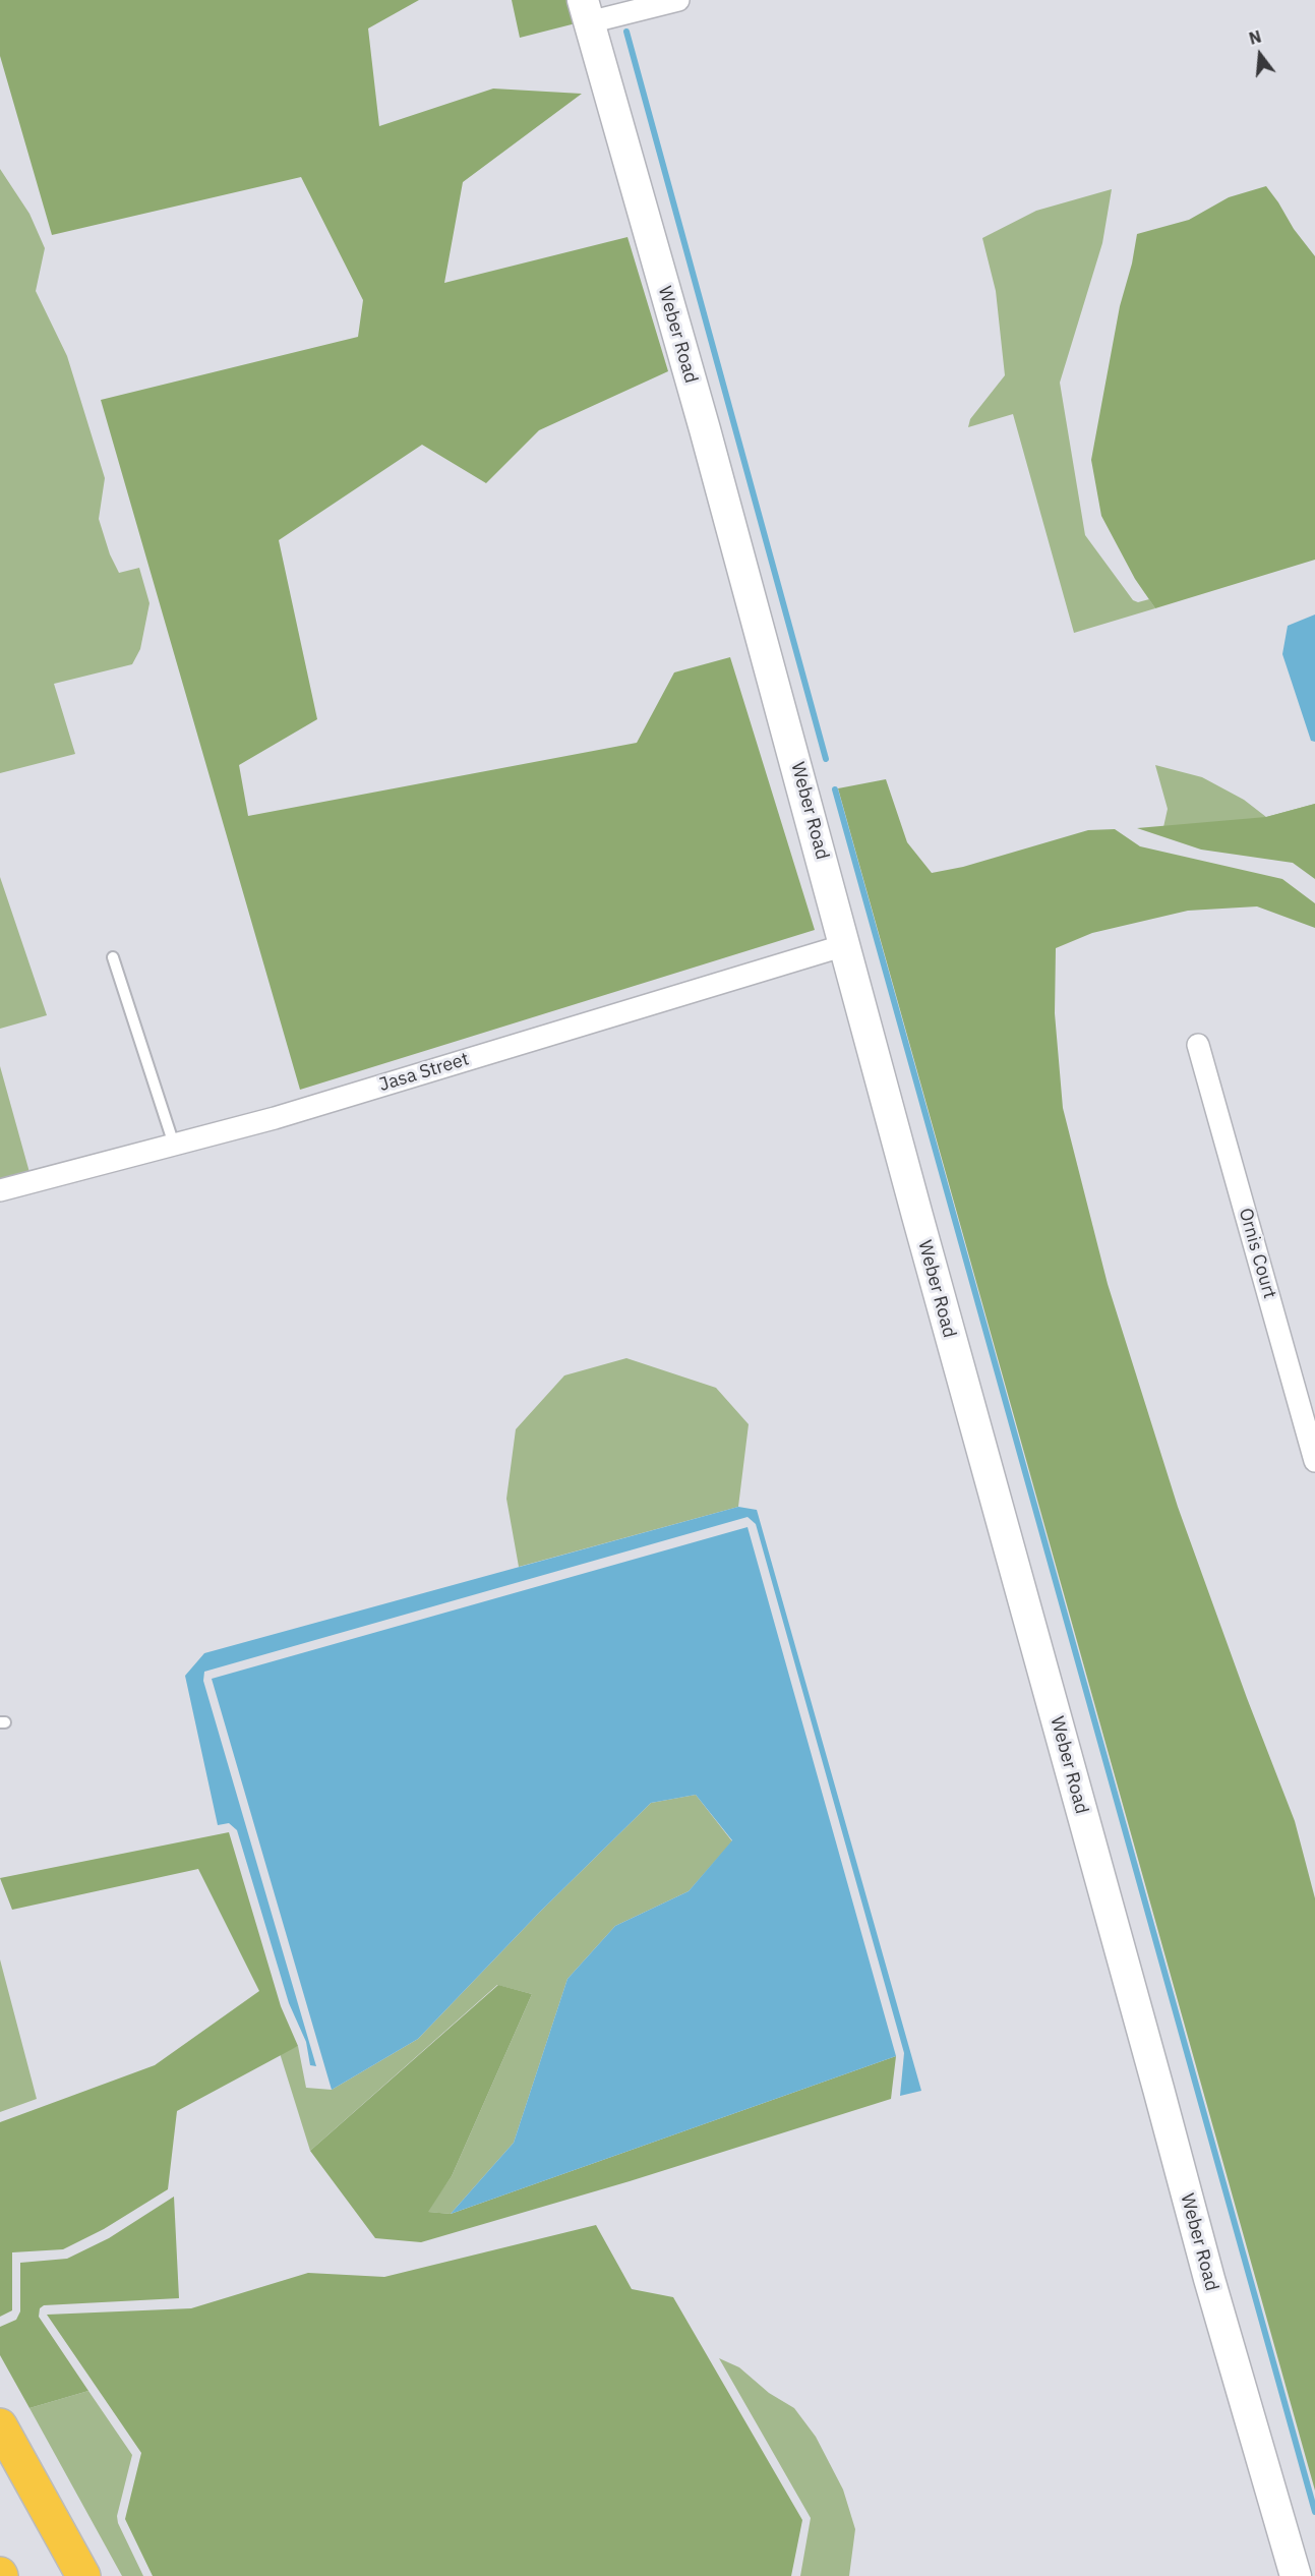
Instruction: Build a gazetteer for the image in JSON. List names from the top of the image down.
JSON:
{
  "streets": {
    "street": ["Weber Road", "Jasa Street", "Ornis Court"]
  },
  "crossings": [
    ["Weber Road", "Jasa Street"]
  ],
  "north": "top"
}
